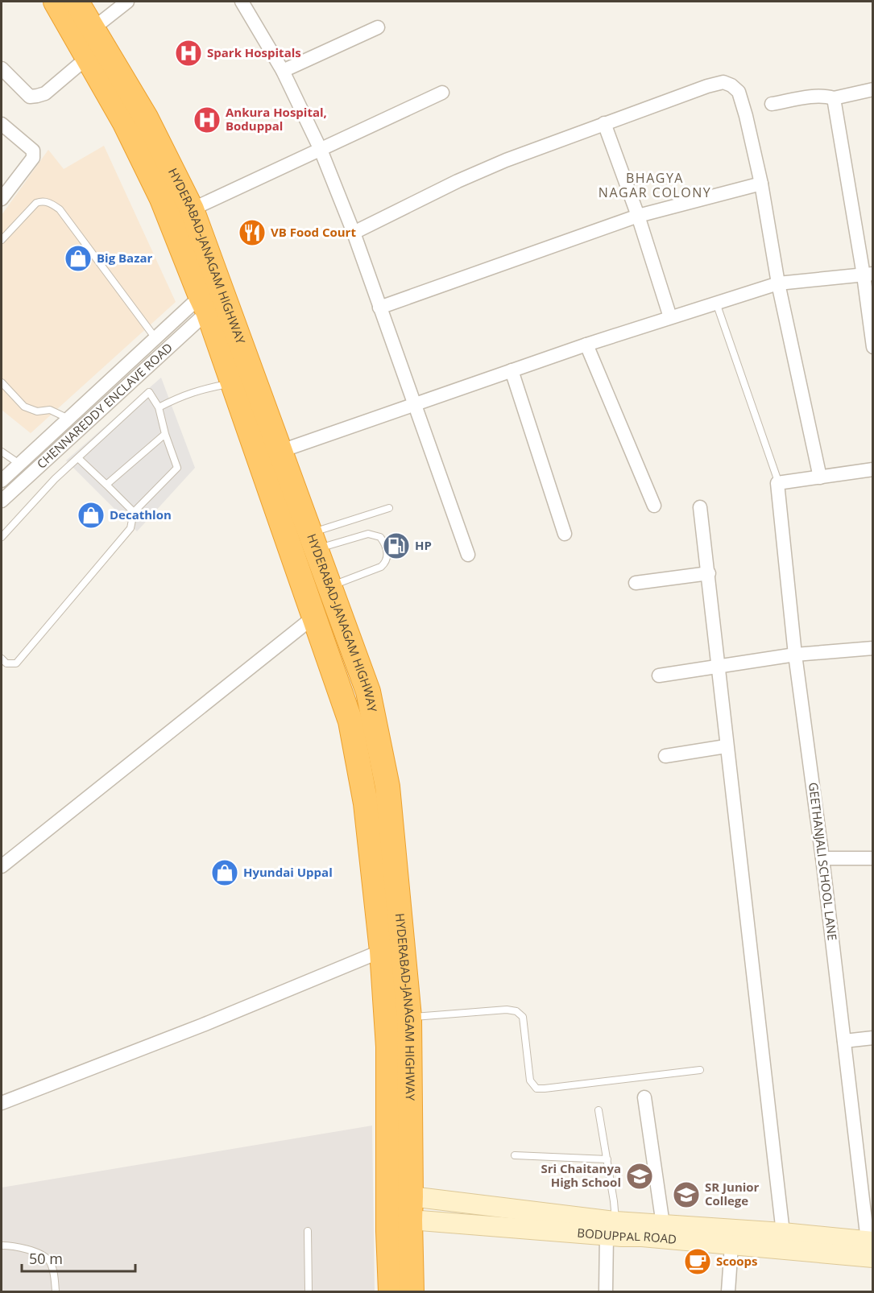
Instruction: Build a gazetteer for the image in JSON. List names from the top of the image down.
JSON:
{
  "streets": {
    "highway": ["HYDERABAD-JANAGAM HIGHWAY"],
    "street": ["CHENNAREDDY ENCLAVE ROAD", "GEETHANJALI SCHOOL LANE", "BODUPPAL ROAD"]
  },
  "crossings": [
    ["HYDERABAD-JANAGAM HIGHWAY", "CHENNAREDDY ENCLAVE ROAD"],
    ["HYDERABAD-JANAGAM HIGHWAY", "BODUPPAL ROAD"],
    ["GEETHANJALI SCHOOL LANE", "BODUPPAL ROAD"]
  ],
  "districts": ["BHAGYA NAGAR COLONY"],
  "places": {
    "hospital": ["Spark Hospitals", "Ankura Hospital, Boduppal"],
    "restaurant": ["VB Food Court"],
    "shop": ["Big Bazar", "Decathlon", "Hyundai Uppal"],
    "fuel station": ["HP"],
    "school or university": ["Sri Chaitanya High School", "SR Junior College"],
    "cafe": ["Scoops"]
  },
  "scale_bar": "50 m"
}
